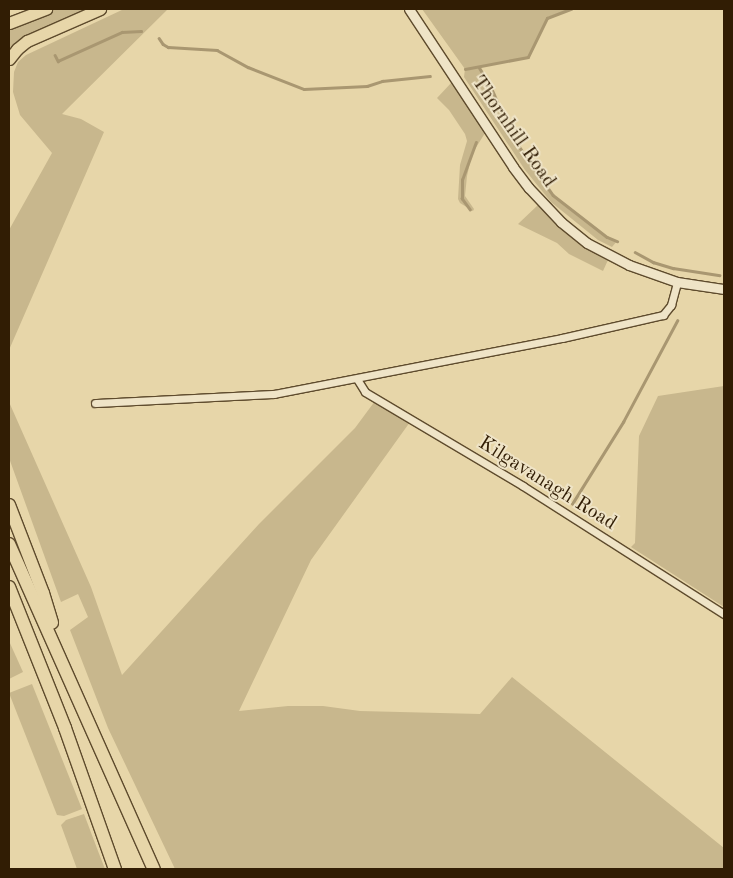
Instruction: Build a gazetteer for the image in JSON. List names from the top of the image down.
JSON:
{
  "streets": {
    "street": ["Thornhill Road", "Kilgavanagh Road"]
  }
}
